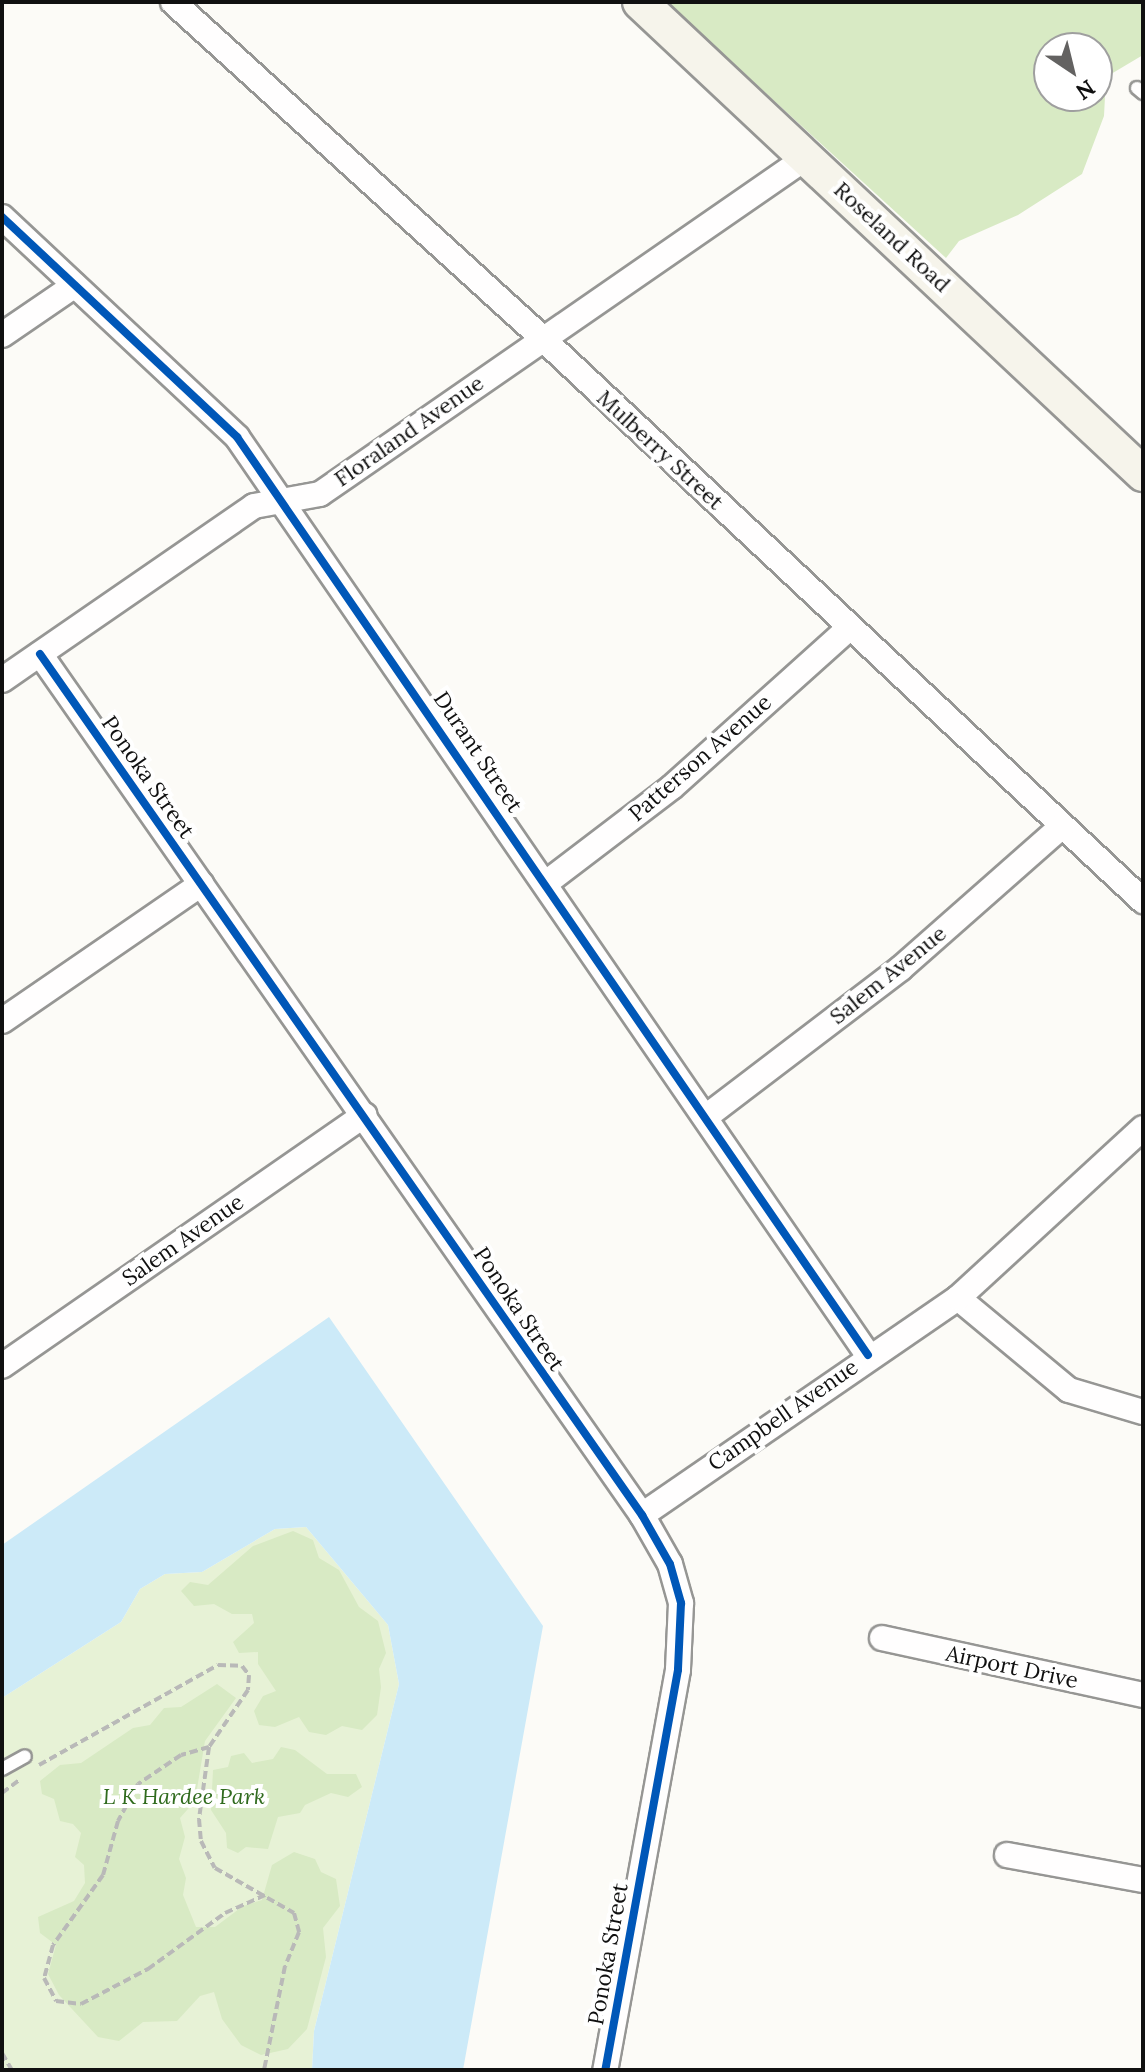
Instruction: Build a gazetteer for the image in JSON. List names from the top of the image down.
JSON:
{
  "streets": {
    "main road": ["Roseland Road"],
    "street": [
      "Floraland Avenue",
      "Mulberry Street",
      "Durant Street",
      "Patterson Avenue",
      "Ponoka Street",
      "Salem Avenue",
      "Campbell Avenue",
      "Airport Drive"
    ]
  },
  "crossings": [
    ["Roseland Road", "Floraland Avenue"],
    ["Floraland Avenue", "Mulberry Street"],
    ["Floraland Avenue", "Durant Street"],
    ["Floraland Avenue", "Ponoka Street"],
    ["Mulberry Street", "Patterson Avenue"],
    ["Mulberry Street", "Salem Avenue"],
    ["Durant Street", "Patterson Avenue"],
    ["Durant Street", "Salem Avenue"],
    ["Durant Street", "Campbell Avenue"],
    ["Ponoka Street", "Salem Avenue"],
    ["Ponoka Street", "Campbell Avenue"]
  ],
  "parks": ["L K Hardee Park"],
  "north": "bottom right"
}
